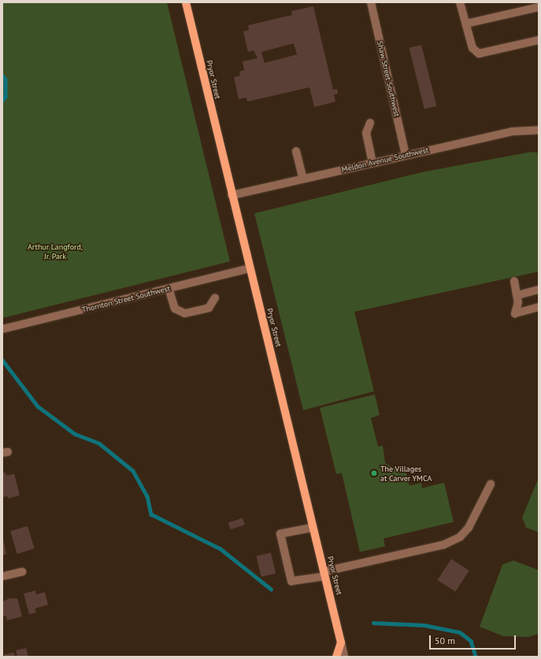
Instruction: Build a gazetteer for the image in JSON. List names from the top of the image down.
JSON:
{
  "streets": {
    "main road": ["Pryor Street"],
    "street": ["Shaw Street Southwest", "Meldon Avenue Southwest", "Thornton Street Southwest"]
  },
  "crossings": [
    ["Shaw Street Southwest", "Meldon Avenue Southwest"],
    ["Pryor Street", "Meldon Avenue Southwest"],
    ["Pryor Street", "Thornton Street Southwest"]
  ],
  "parks": ["Arthur Langford, Jr. Park"],
  "places": ["The Villages at Carver YMCA"],
  "scale_bar": "50 m"
}
